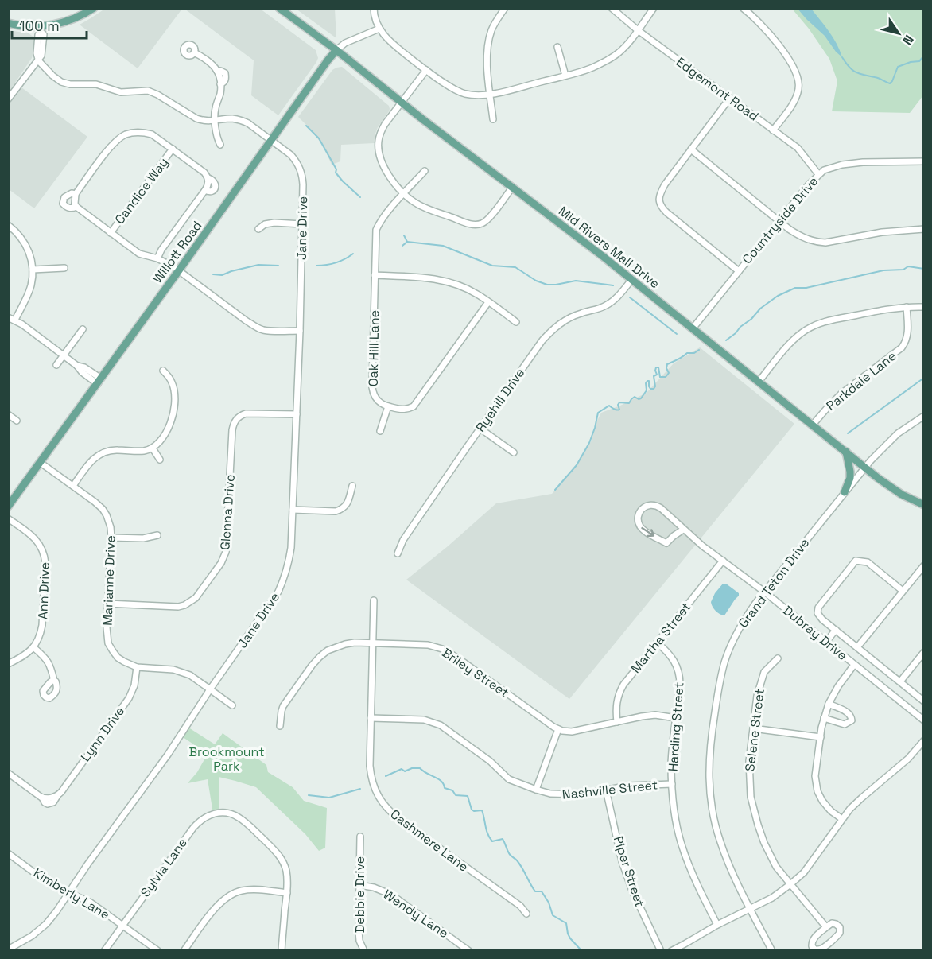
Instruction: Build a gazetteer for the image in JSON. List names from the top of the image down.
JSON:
{
  "streets": {
    "main road": ["Mid Rivers Mall Drive", "Willott Road"],
    "street": [
      "Edgemont Road",
      "Candice Way",
      "Countryside Drive",
      "Jane Drive",
      "Oak Hill Lane",
      "Parkdale Lane",
      "Ryehill Drive",
      "Glenna Drive",
      "Marianne Drive",
      "Grand Teton Drive",
      "Ann Drive",
      "Dubray Drive",
      "Martha Street",
      "Briley Street",
      "Harding Street",
      "Selene Street",
      "Lynn Drive",
      "Nashville Street",
      "Cashmere Lane",
      "Sylvia Lane",
      "Piper Street",
      "Kimberly Lane",
      "Debbie Drive",
      "Wendy Lane"
    ]
  },
  "crossings": [
    ["Edgemont Road", "Countryside Drive"],
    ["Countryside Drive", "Mid Rivers Mall Drive"],
    ["Jane Drive", "Willott Road"],
    ["Jane Drive", "Glenna Drive"],
    ["Jane Drive", "Marianne Drive"],
    ["Jane Drive", "Kimberly Lane"],
    ["Mid Rivers Mall Drive", "Willott Road"],
    ["Mid Rivers Mall Drive", "Parkdale Lane"],
    ["Mid Rivers Mall Drive", "Ryehill Drive"],
    ["Mid Rivers Mall Drive", "Grand Teton Drive"],
    ["Willott Road", "Marianne Drive"],
    ["Glenna Drive", "Marianne Drive"],
    ["Marianne Drive", "Lynn Drive"],
    ["Grand Teton Drive", "Dubray Drive"],
    ["Dubray Drive", "Martha Street"],
    ["Martha Street", "Harding Street"],
    ["Briley Street", "Cashmere Lane"],
    ["Harding Street", "Nashville Street"],
    ["Nashville Street", "Cashmere Lane"],
    ["Nashville Street", "Piper Street"],
    ["Sylvia Lane", "Kimberly Lane"],
    ["Debbie Drive", "Wendy Lane"]
  ],
  "parks": ["Brookmount Park"],
  "scale_bar": "100 m",
  "north": "bottom right"
}
